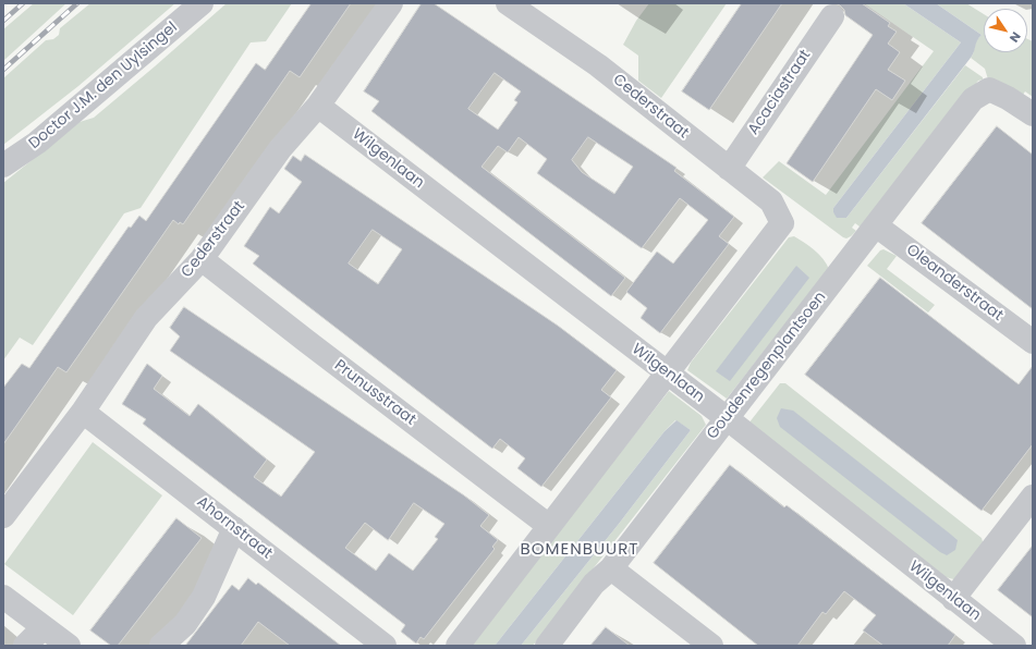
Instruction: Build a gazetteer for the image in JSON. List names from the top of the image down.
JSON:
{
  "streets": {
    "street": [
      "Doctor J.M. den Uylsingel",
      "Acaciastraat",
      "Cederstraat",
      "Wilgenlaan",
      "Oleanderstraat",
      "Goudenregenplantsoen",
      "Prunusstraat",
      "Ahornstraat"
    ]
  },
  "crossings": [
    ["Acaciastraat", "Cederstraat"],
    ["Cederstraat", "Wilgenlaan"],
    ["Cederstraat", "Prunusstraat"],
    ["Cederstraat", "Ahornstraat"],
    ["Wilgenlaan", "Goudenregenplantsoen"],
    ["Oleanderstraat", "Goudenregenplantsoen"]
  ],
  "districts": ["BOMENBUURT"],
  "north": "bottom right"
}
